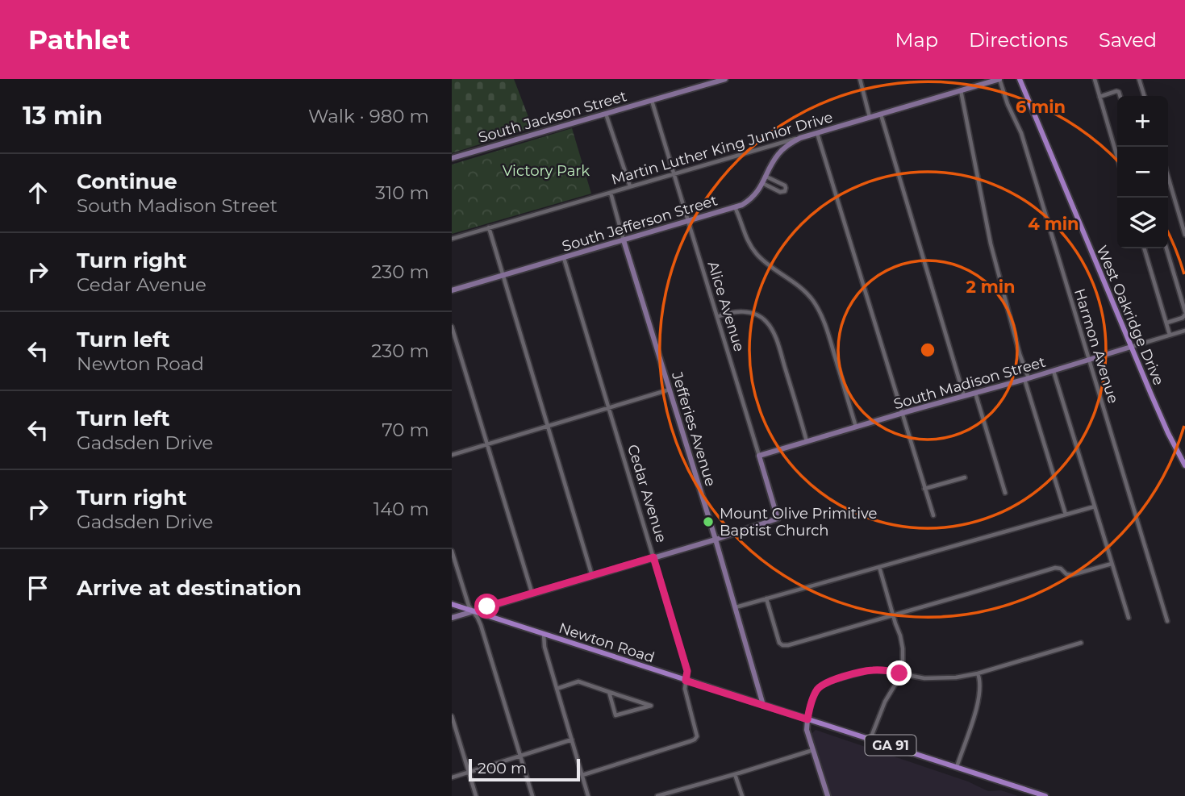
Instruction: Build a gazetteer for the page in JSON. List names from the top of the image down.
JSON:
{
  "streets": {
    "main road": ["West Oakridge Drive", "Newton Road", "GA 91"],
    "street": [
      "South Jackson Street",
      "Martin Luther King Junior Drive",
      "South Jefferson Street",
      "Alice Avenue",
      "Harmon Avenue",
      "South Madison Street",
      "Jefferies Avenue",
      "Cedar Avenue"
    ]
  },
  "crossings": [
    ["South Jackson Street", "Alice Avenue"],
    ["Martin Luther King Junior Drive", "South Jefferson Street"],
    ["Martin Luther King Junior Drive", "Alice Avenue"],
    ["Martin Luther King Junior Drive", "Harmon Avenue"],
    ["Martin Luther King Junior Drive", "Jefferies Avenue"],
    ["South Jefferson Street", "Alice Avenue"],
    ["South Jefferson Street", "Jefferies Avenue"],
    ["South Jefferson Street", "Cedar Avenue"],
    ["Alice Avenue", "South Madison Street"],
    ["Alice Avenue", "Jefferies Avenue"],
    ["West Oakridge Drive", "South Madison Street"],
    ["Harmon Avenue", "South Madison Street"],
    ["Jefferies Avenue", "Newton Road"],
    ["Cedar Avenue", "Newton Road"]
  ],
  "parks": ["Victory Park"],
  "places": ["Mount Olive Primitive Baptist Church"],
  "scale_bar": "200 m",
  "page": {
    "header": "Pathlet",
    "nav": ["Map", "Directions", "Saved"],
    "heading": ["13 min", "Walk · 980 m"],
    "map_buttons": ["+", "−"],
    "list": [
      ["Continue", "South Madison Street", "310 m"],
      ["Turn right", "Cedar Avenue", "230 m"],
      ["Turn left", "Newton Road", "230 m"],
      ["Turn left", "Gadsden Drive", "70 m"],
      ["Turn right", "Gadsden Drive", "140 m"],
      "Arrive at destination"
    ],
    "scale": "200 m"
  },
  "rings": ["6 min", "4 min", "2 min"]
}
